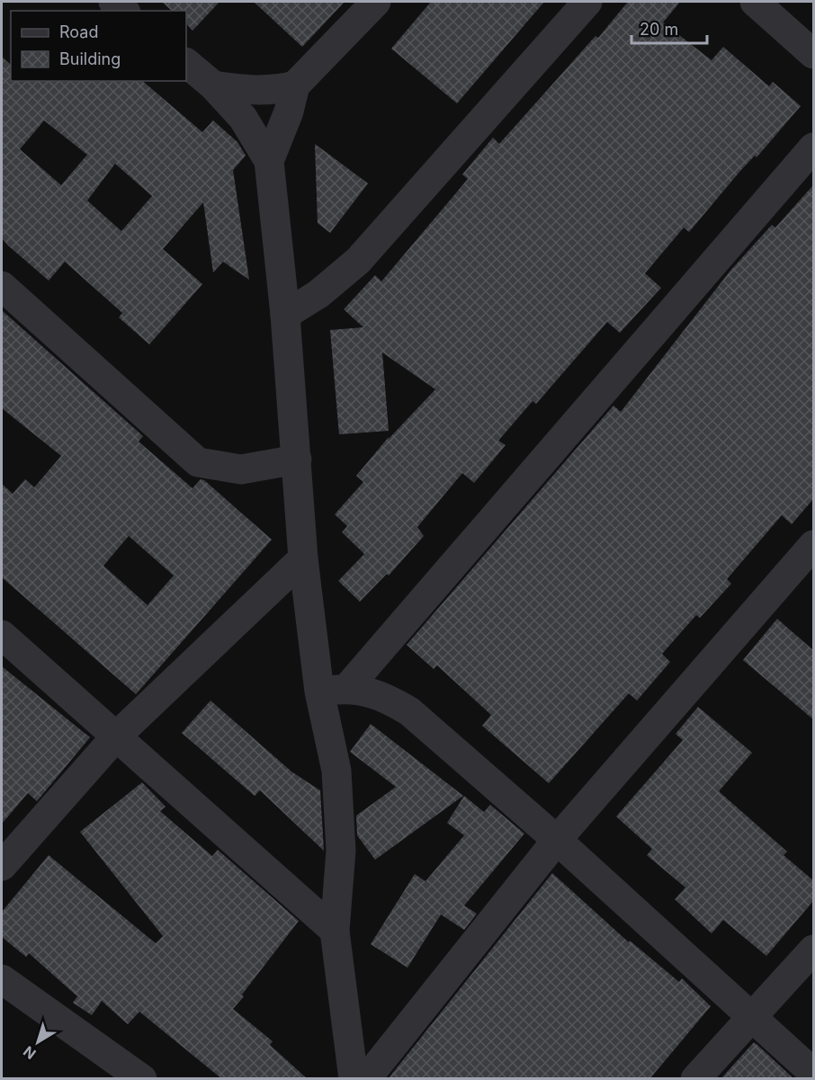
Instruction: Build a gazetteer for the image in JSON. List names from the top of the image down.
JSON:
{
  "legend": ["Road", "Building"],
  "scale_bar": "20 m",
  "north": "bottom left"
}
